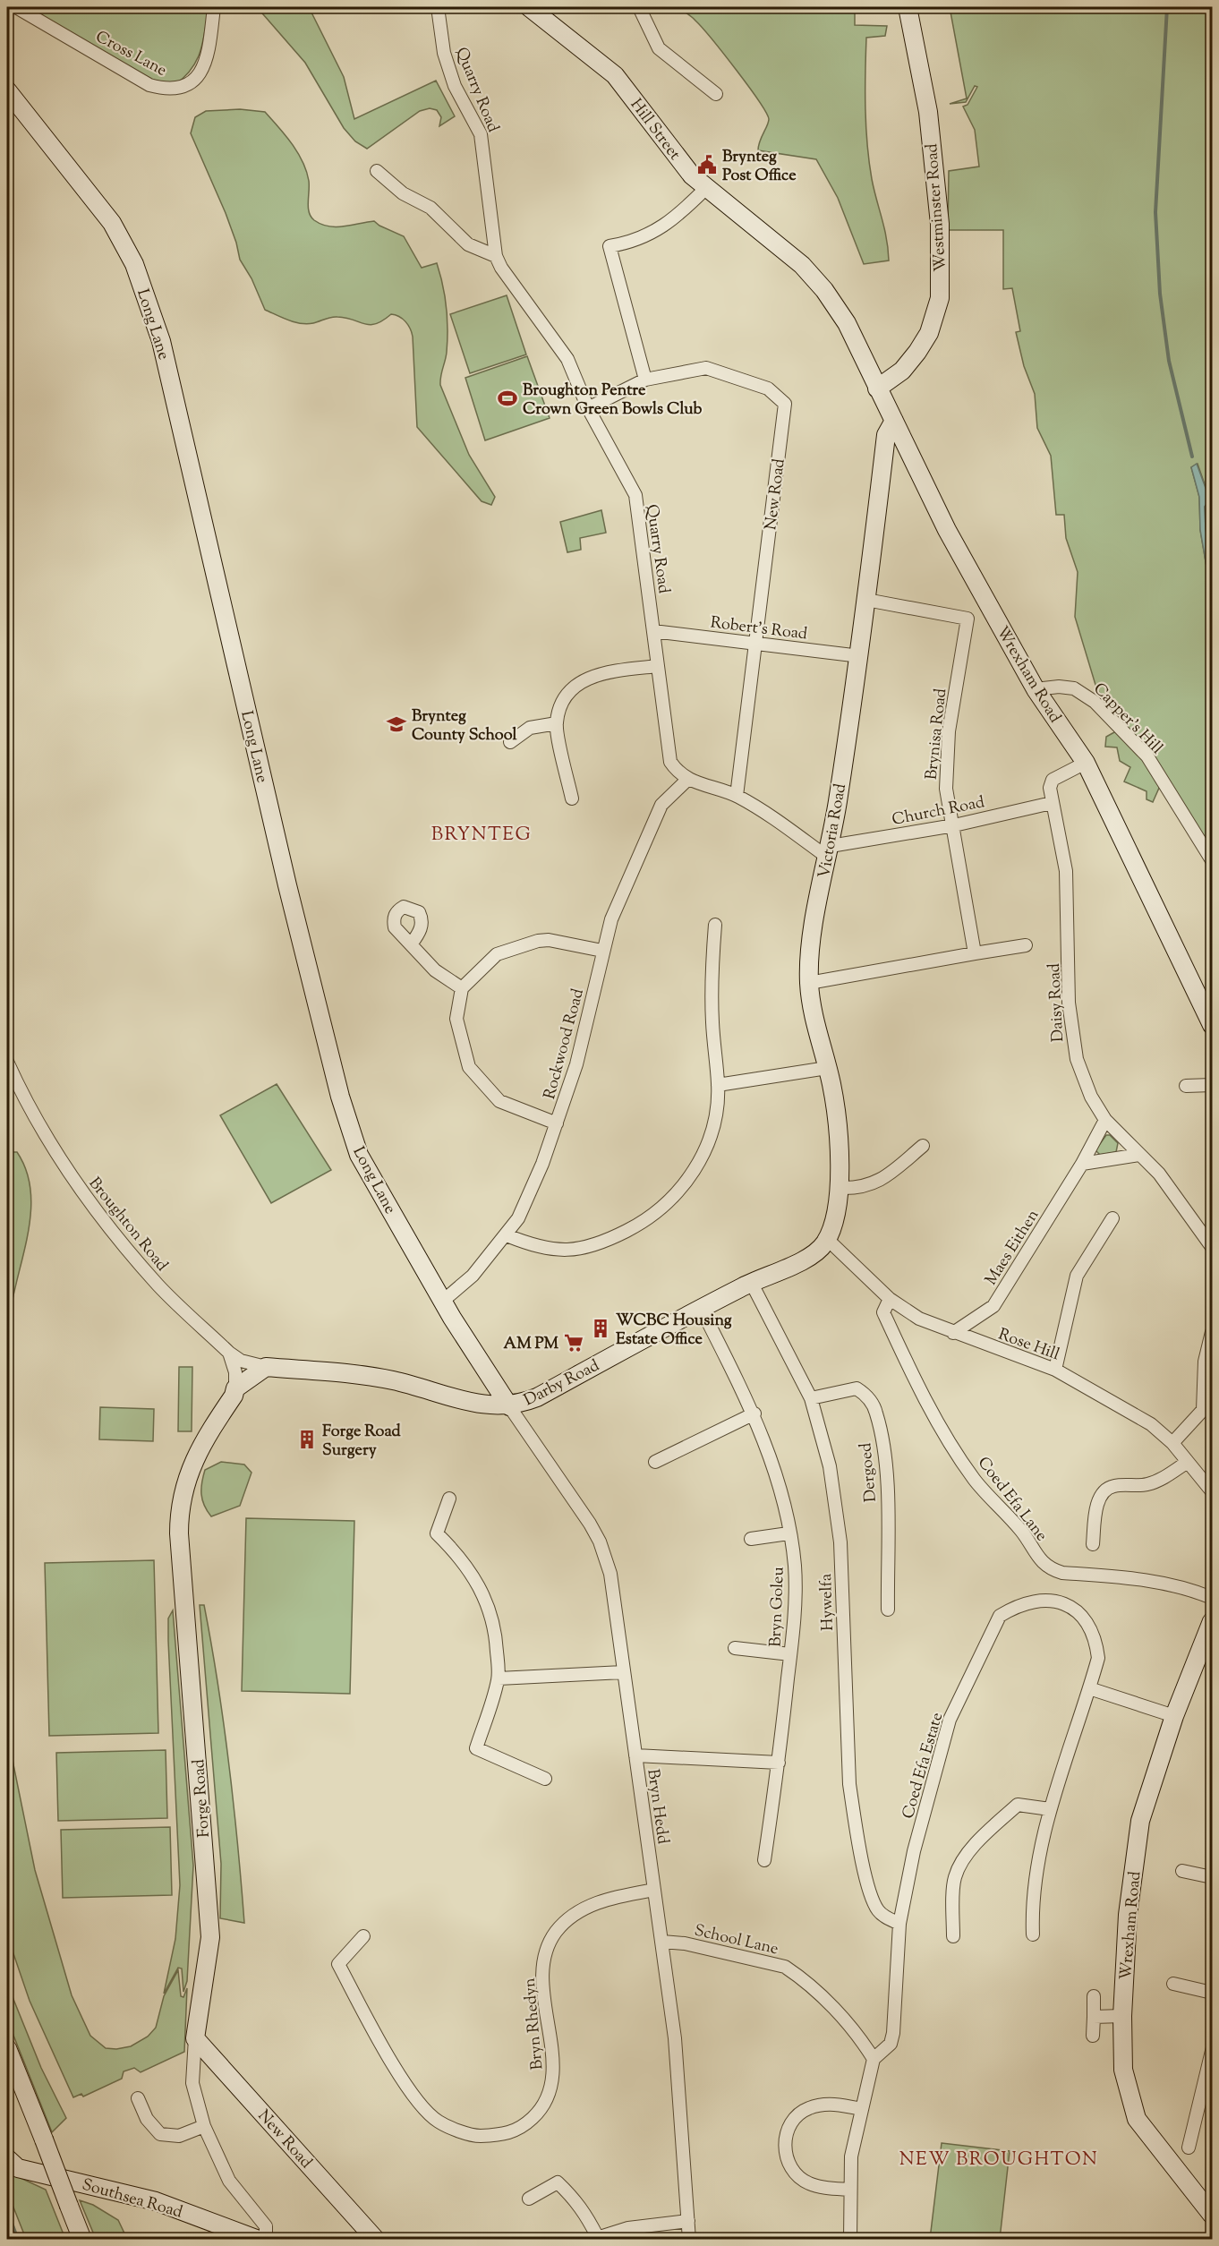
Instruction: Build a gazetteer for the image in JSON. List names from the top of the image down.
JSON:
{
  "streets": {
    "street": [
      "Cross Lane",
      "Quarry Road",
      "Hill Street",
      "Westminster Road",
      "Long Lane",
      "New Road",
      "Robert's Road",
      "Wrexham Road",
      "Capper's Hill",
      "Brynisa Road",
      "Church Road",
      "Victoria Road",
      "Daisy Road",
      "Rockwood Road",
      "Broughton Road",
      "Maes Eithen",
      "Rose Hill",
      "Darby Road",
      "Dergoed",
      "Coed Efa Lane",
      "Hywelfa",
      "Bryn Goleu",
      "Coed Efa Estate",
      "Forge Road",
      "Bryn Hedd",
      "School Lane",
      "Bryn Rhedyn",
      "Southsea Road"
    ]
  },
  "crossings": [
    ["Quarry Road", "New Road"],
    ["Quarry Road", "Robert's Road"],
    ["Quarry Road", "Rockwood Road"],
    ["Hill Street", "Wrexham Road"],
    ["Westminster Road", "Wrexham Road"],
    ["Long Lane", "Rockwood Road"],
    ["Long Lane", "Darby Road"],
    ["Long Lane", "Bryn Hedd"],
    ["New Road", "Robert's Road"],
    ["New Road", "Forge Road"],
    ["Robert's Road", "Victoria Road"],
    ["Wrexham Road", "Capper's Hill"],
    ["Wrexham Road", "Victoria Road"],
    ["Wrexham Road", "Daisy Road"],
    ["Brynisa Road", "Church Road"],
    ["Brynisa Road", "Victoria Road"],
    ["Church Road", "Victoria Road"],
    ["Church Road", "Daisy Road"],
    ["Victoria Road", "Rose Hill"],
    ["Victoria Road", "Darby Road"],
    ["Daisy Road", "Maes Eithen"],
    ["Broughton Road", "Darby Road"],
    ["Broughton Road", "Forge Road"],
    ["Maes Eithen", "Rose Hill"],
    ["Rose Hill", "Darby Road"],
    ["Rose Hill", "Coed Efa Lane"],
    ["Darby Road", "Hywelfa"],
    ["Darby Road", "Bryn Goleu"],
    ["Darby Road", "Forge Road"],
    ["Darby Road", "Bryn Hedd"],
    ["Dergoed", "Hywelfa"],
    ["Hywelfa", "Coed Efa Estate"],
    ["Coed Efa Estate", "School Lane"],
    ["Bryn Hedd", "School Lane"],
    ["Bryn Hedd", "Bryn Rhedyn"]
  ],
  "districts": ["BRYNTEG", "NEW BROUGHTON"],
  "places": {
    "public building": ["Brynteg Post Office"],
    "sports": ["Broughton Pentre Crown Green Bowls Club"],
    "school or university": ["Brynteg County School"],
    "building": ["WCBC Housing Estate Office", "Forge Road Surgery"],
    "supermarket": ["AM PM"]
  }
}
